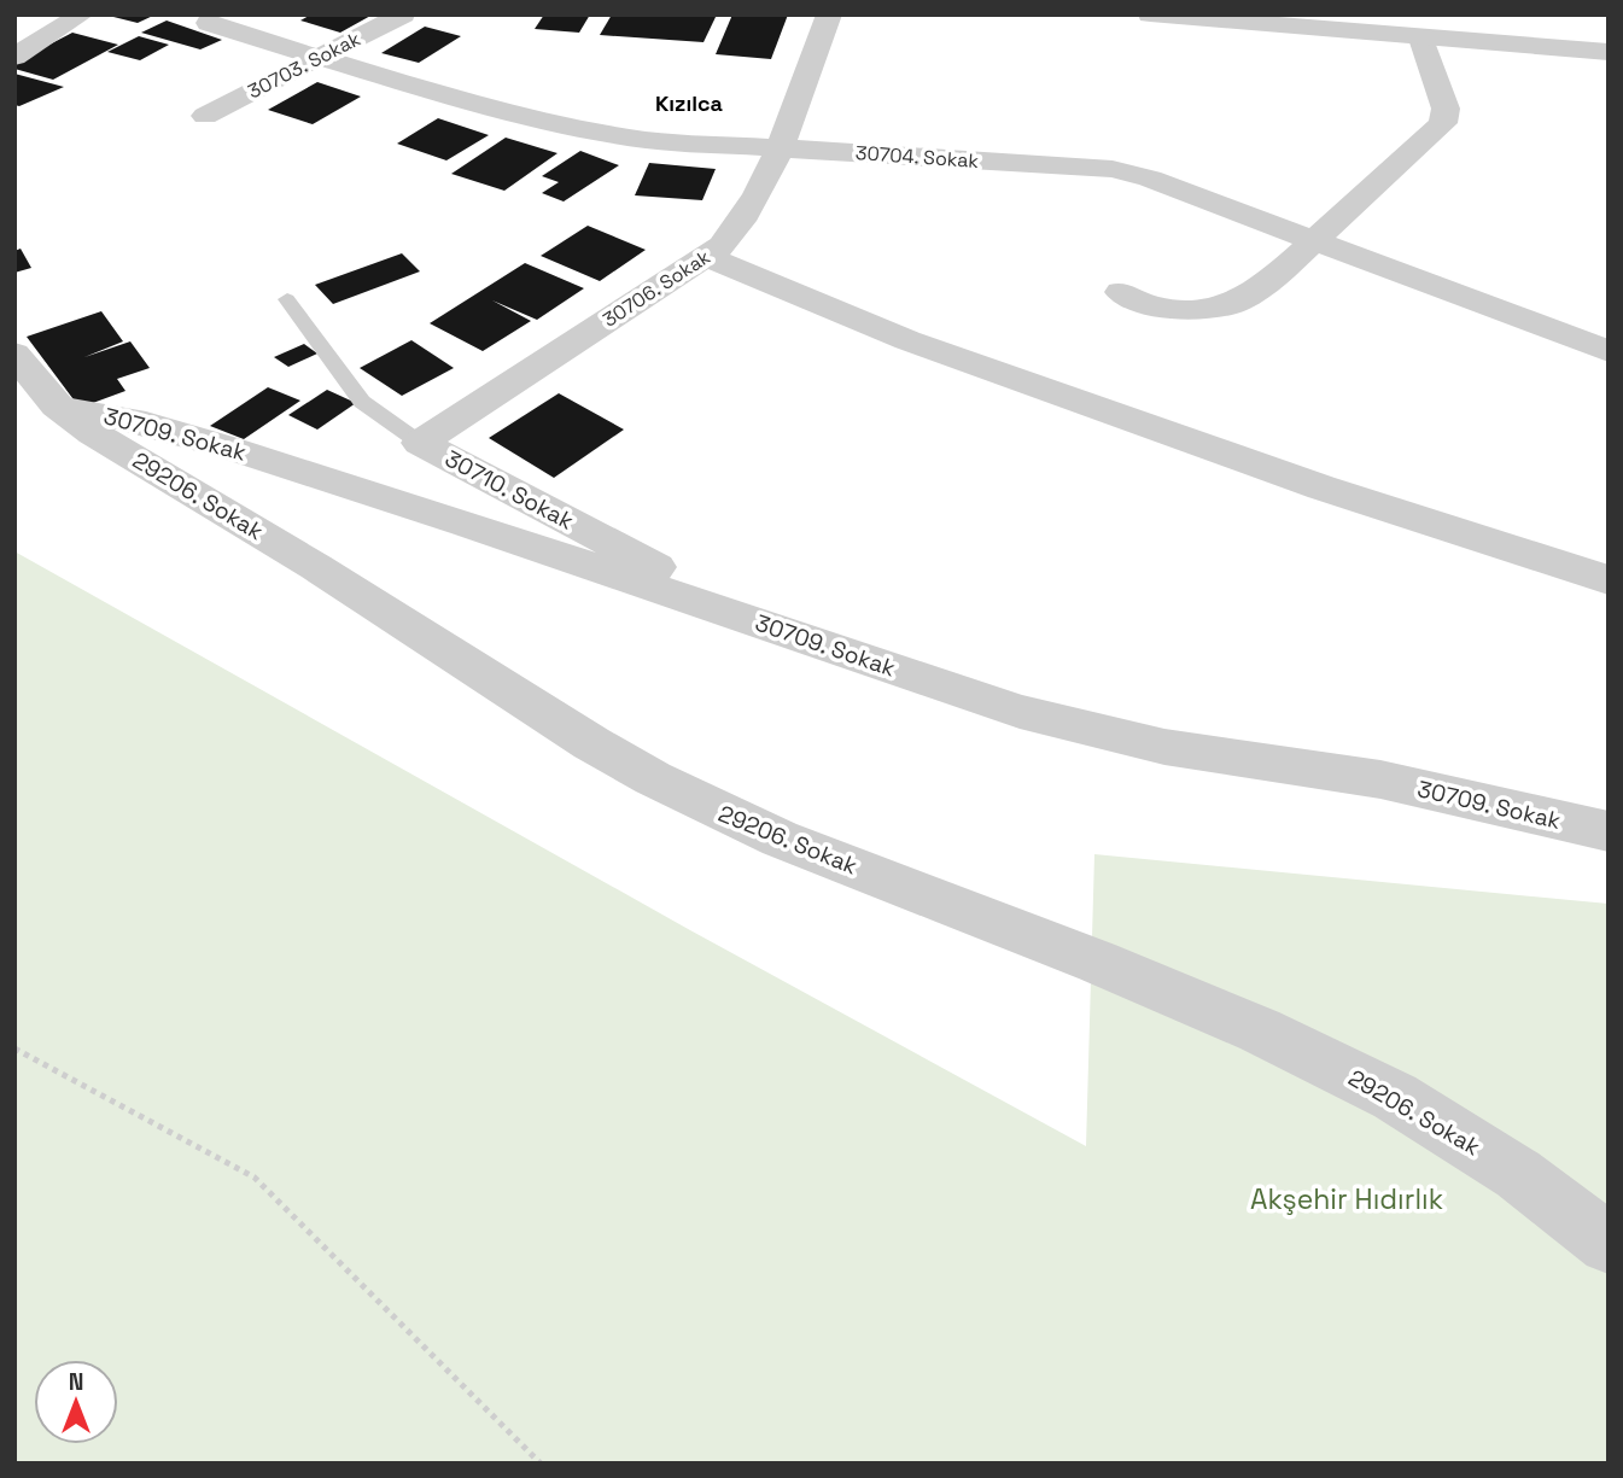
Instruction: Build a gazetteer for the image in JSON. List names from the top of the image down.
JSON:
{
  "streets": {
    "street": [
      "30703. Sokak",
      "30704. Sokak",
      "30706. Sokak",
      "30709. Sokak",
      "30710. Sokak",
      "29206. Sokak"
    ]
  },
  "crossings": [
    ["30703. Sokak", "30704. Sokak"],
    ["30704. Sokak", "30706. Sokak"],
    ["30706. Sokak", "30710. Sokak"],
    ["30709. Sokak", "30710. Sokak"],
    ["30709. Sokak", "29206. Sokak"]
  ],
  "districts": ["Kızılca"],
  "parks": ["Akşehir Hıdırlık"],
  "north": "top"
}
